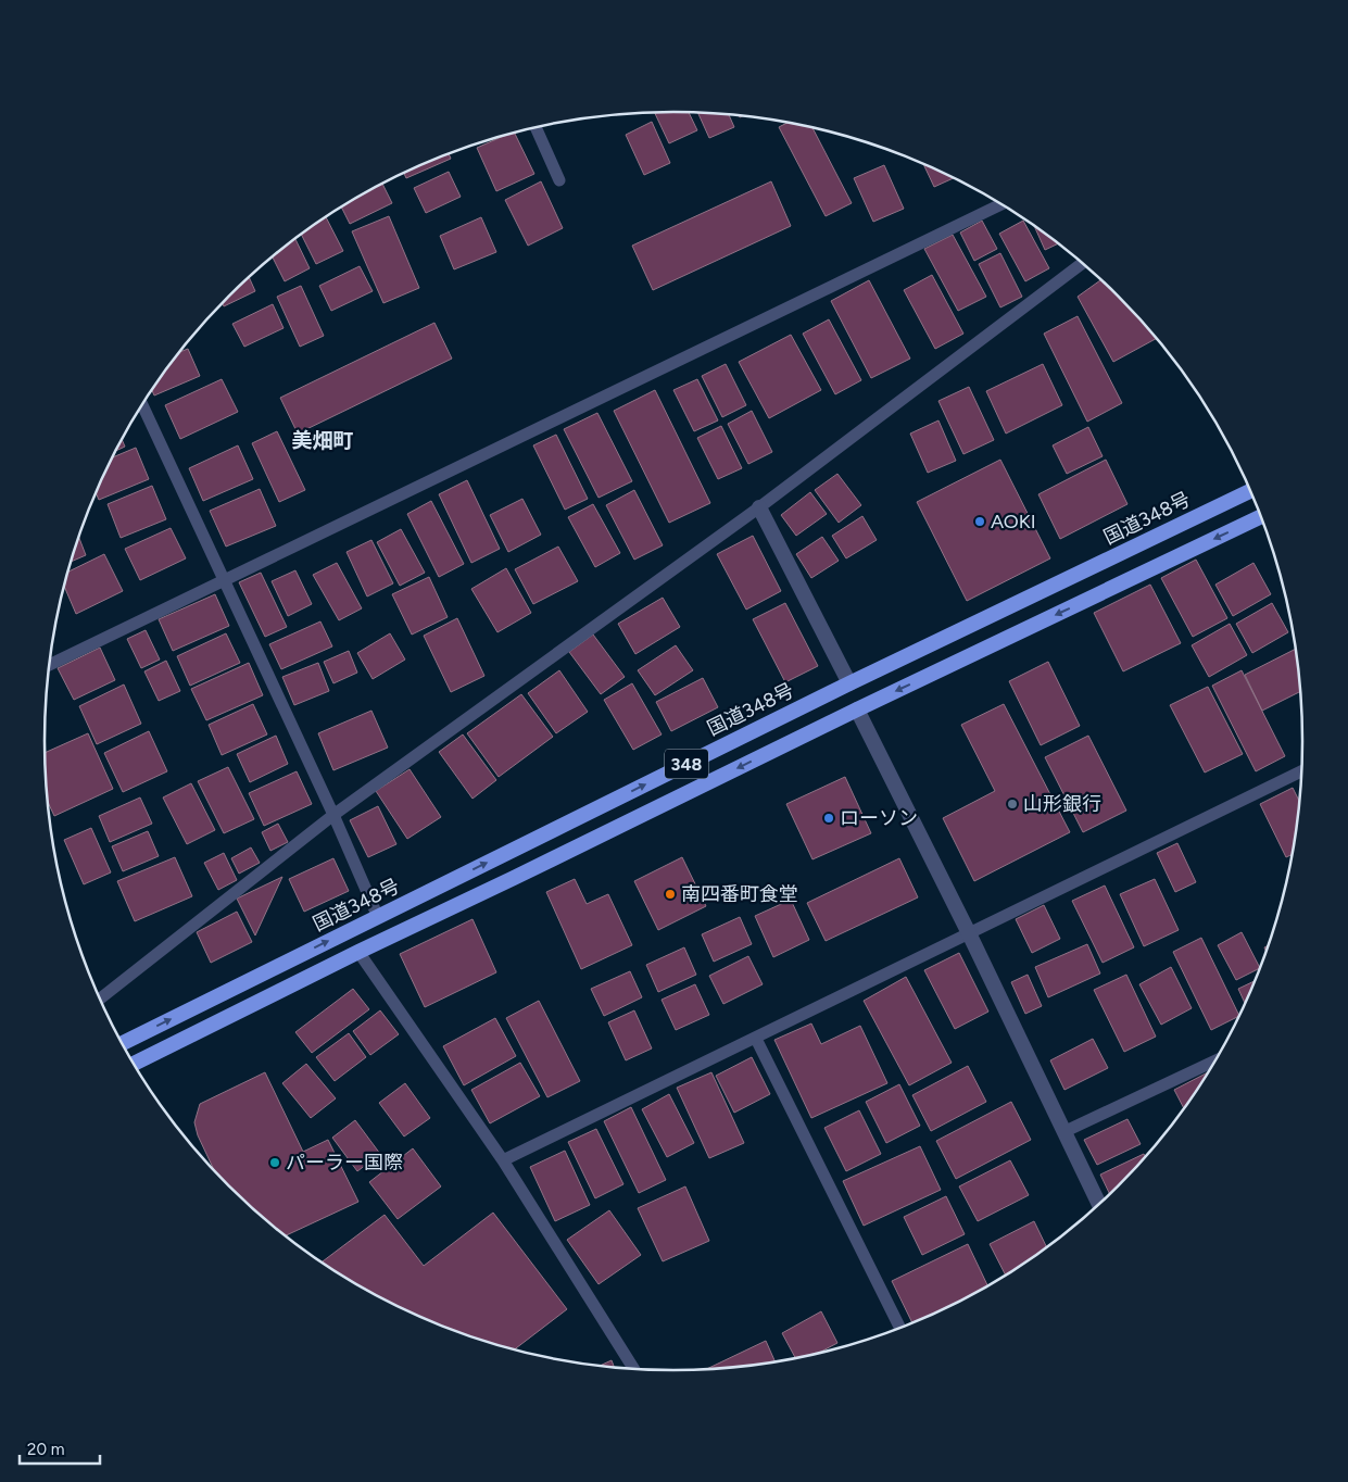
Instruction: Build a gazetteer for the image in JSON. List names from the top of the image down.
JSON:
{
  "streets": {
    "highway": ["国道348号", "348"]
  },
  "districts": ["美畑町"],
  "places": [
    "AOKI",
    "山形銀行",
    "ローソン",
    "南四番町食堂",
    "パーラー国際"
  ],
  "scale_bar": "20 m"
}
